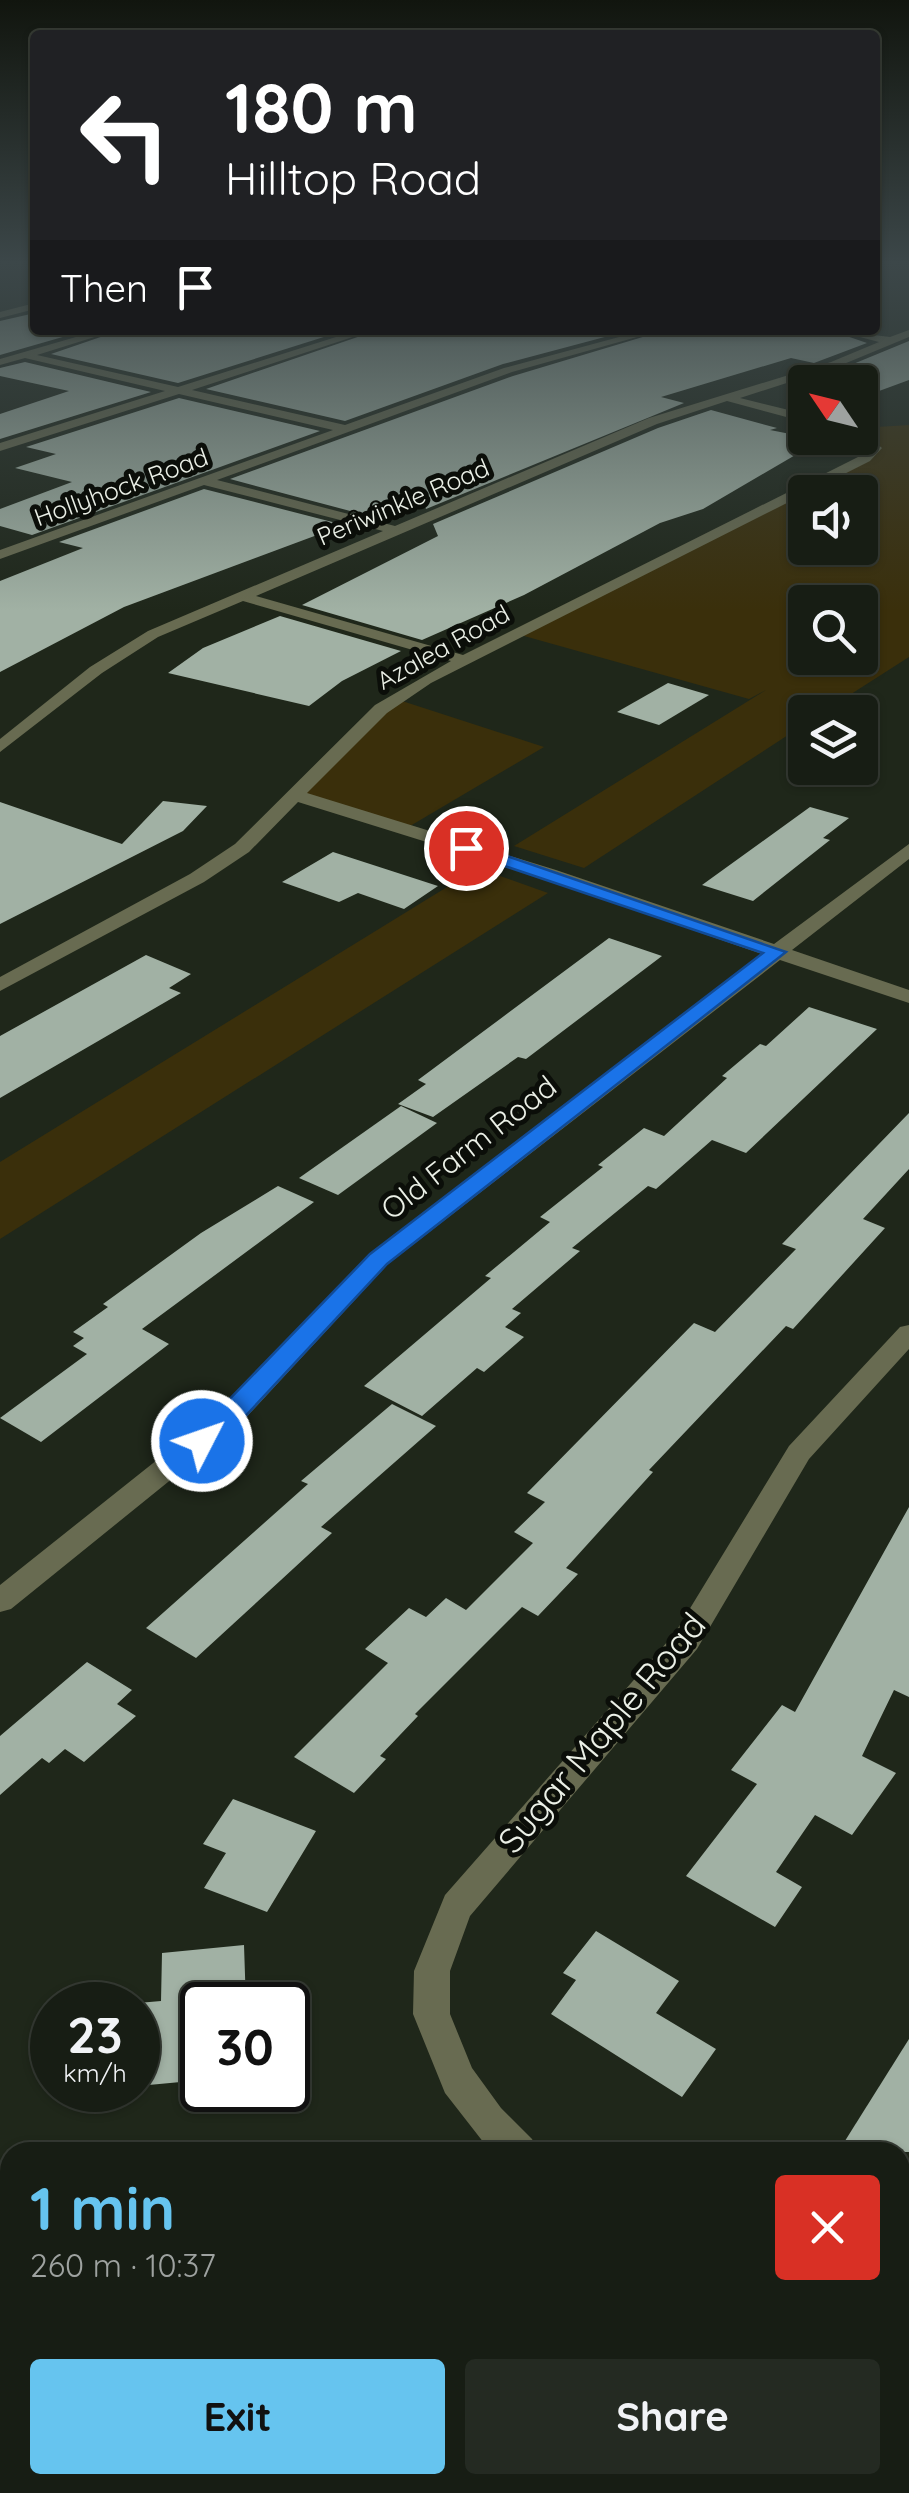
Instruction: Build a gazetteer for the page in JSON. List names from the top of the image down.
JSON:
{
  "streets": {
    "street": [
      "Hollyhock Road",
      "Periwinkle Road",
      "Azalea Road",
      "Old Farm Road",
      "Sugar Maple Road"
    ]
  },
  "north": "top left",
  "page": {
    "turn": ["180 m", "Hilltop Road"],
    "then": "Then",
    "speed": "23 km/h",
    "limit": "30",
    "heading": ["1 min", "260 m · 10:37"],
    "buttons": ["Exit", "Share"]
  }
}
